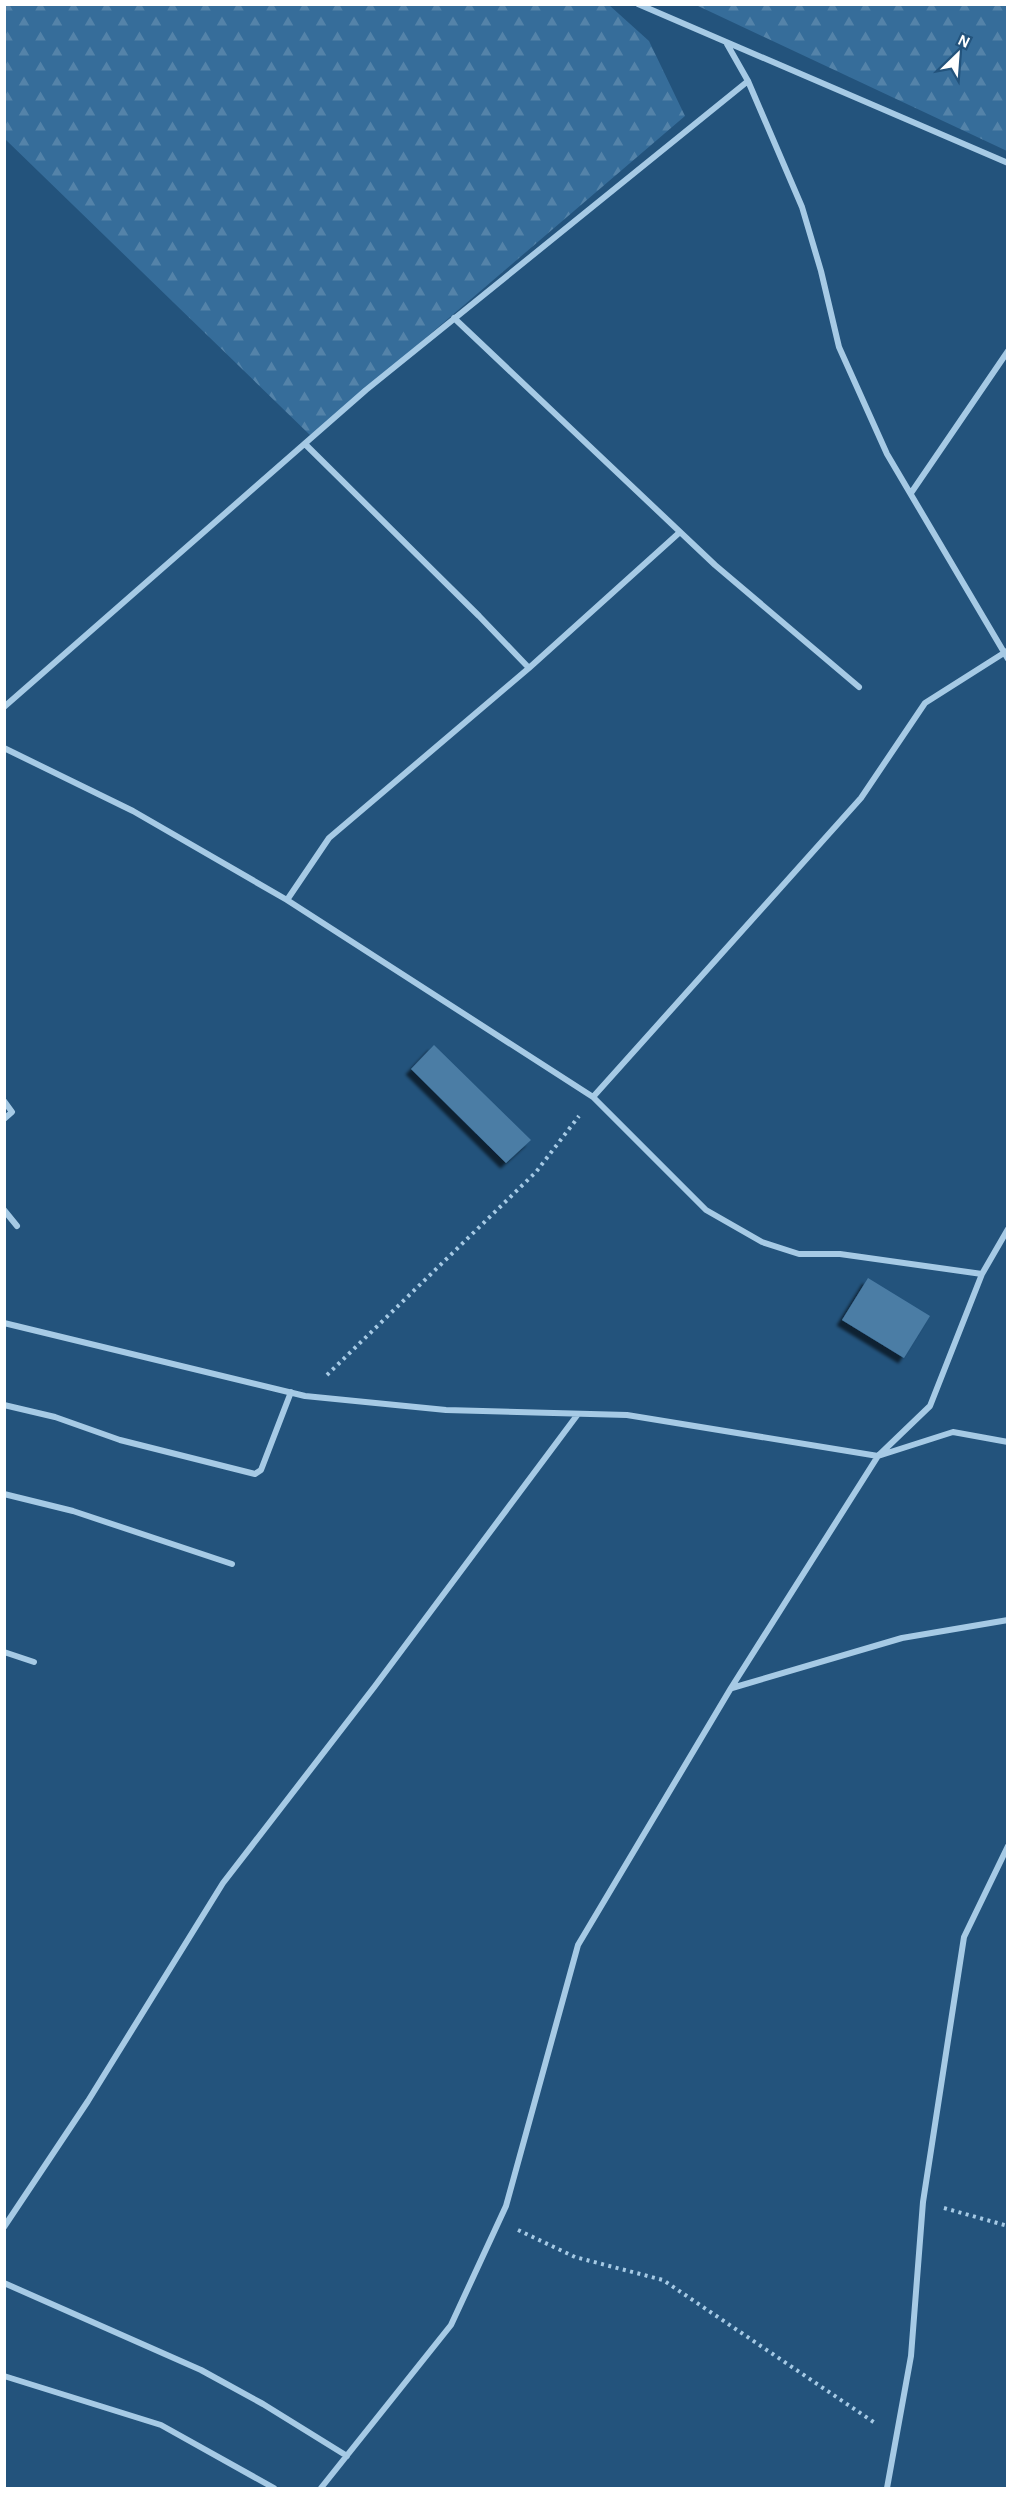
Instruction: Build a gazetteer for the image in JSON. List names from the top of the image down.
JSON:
{
  "north": "top right"
}
